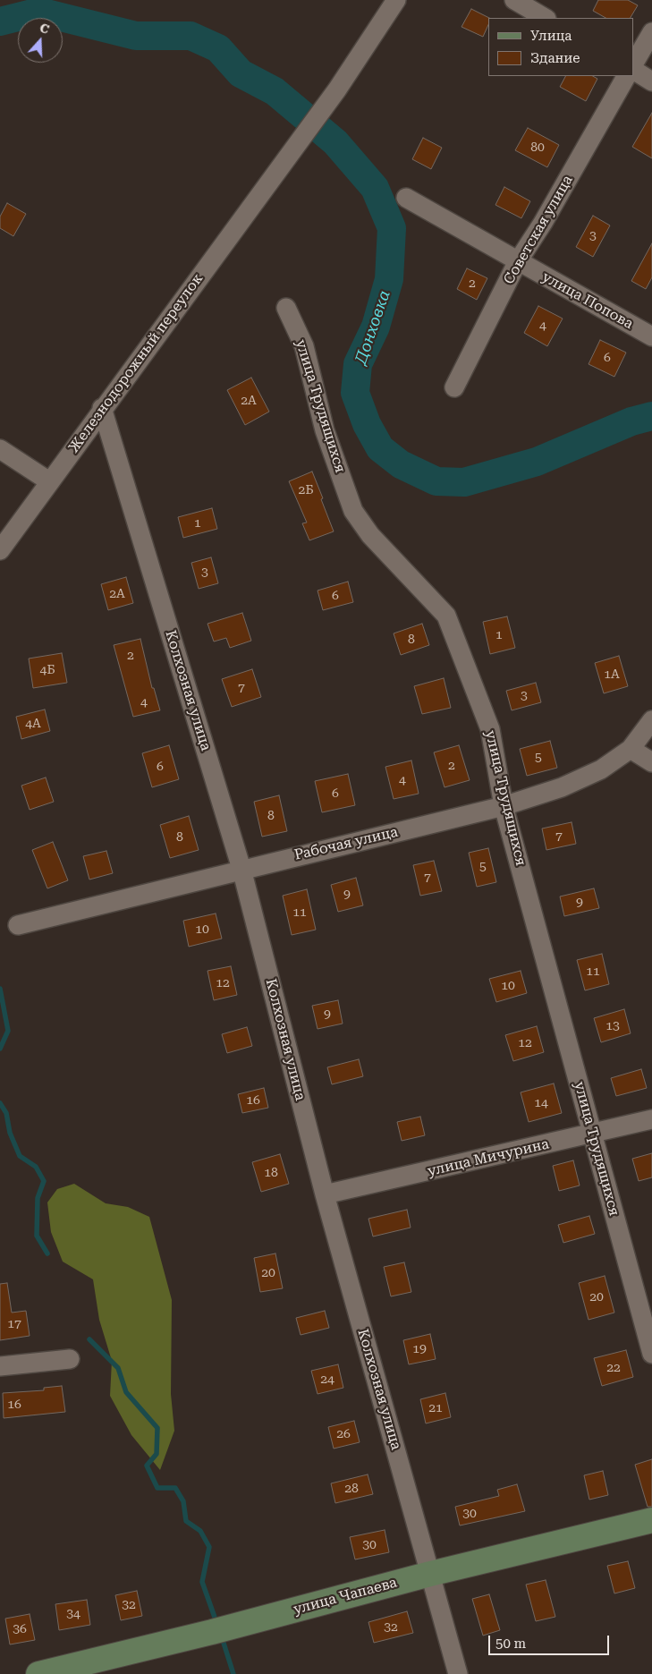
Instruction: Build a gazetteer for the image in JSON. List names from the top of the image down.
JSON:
{
  "streets": {
    "street": [
      "Советская улица",
      "улица Попова",
      "Железнодорожный переулок",
      "улица Трудящихся",
      "Колхозная улица",
      "Рабочая улица",
      "улица Мичурина",
      "улица Чапаева"
    ]
  },
  "crossings": [
    ["Советская улица", "улица Попова"],
    ["Железнодорожный переулок", "Колхозная улица"],
    ["улица Трудящихся", "Рабочая улица"],
    ["улица Трудящихся", "улица Мичурина"],
    ["Колхозная улица", "Рабочая улица"],
    ["Колхозная улица", "улица Мичурина"],
    ["Колхозная улица", "улица Чапаева"]
  ],
  "water": ["Донховка"],
  "house_numbers": [
    "80",
    "3",
    "2",
    "4",
    "6",
    "2А",
    "2Б",
    "1",
    "3",
    "2А",
    "6",
    "1",
    "8",
    "2",
    "4Б",
    "1А",
    "7",
    "3",
    "4",
    "4А",
    "5",
    "2",
    "6",
    "4",
    "6",
    "8",
    "7",
    "8",
    "5",
    "7",
    "9",
    "9",
    "11",
    "10",
    "11",
    "12",
    "10",
    "9",
    "13",
    "12",
    "16",
    "14",
    "18",
    "20",
    "20",
    "17",
    "19",
    "22",
    "24",
    "16",
    "21",
    "26",
    "28",
    "30",
    "30",
    "32",
    "34",
    "32",
    "36"
  ],
  "legend": ["Улица", "Здание"],
  "scale_bar": "50 m",
  "north": "top"
}
